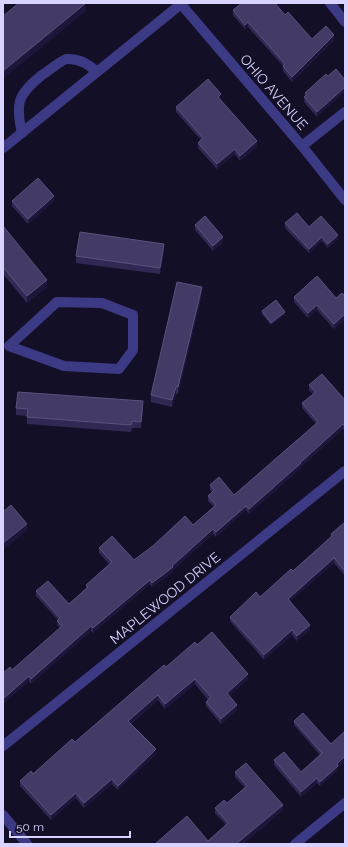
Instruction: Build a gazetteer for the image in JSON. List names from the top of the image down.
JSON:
{
  "streets": {
    "street": ["OHIO AVENUE", "MAPLEWOOD DRIVE"]
  },
  "scale_bar": "50 m"
}
